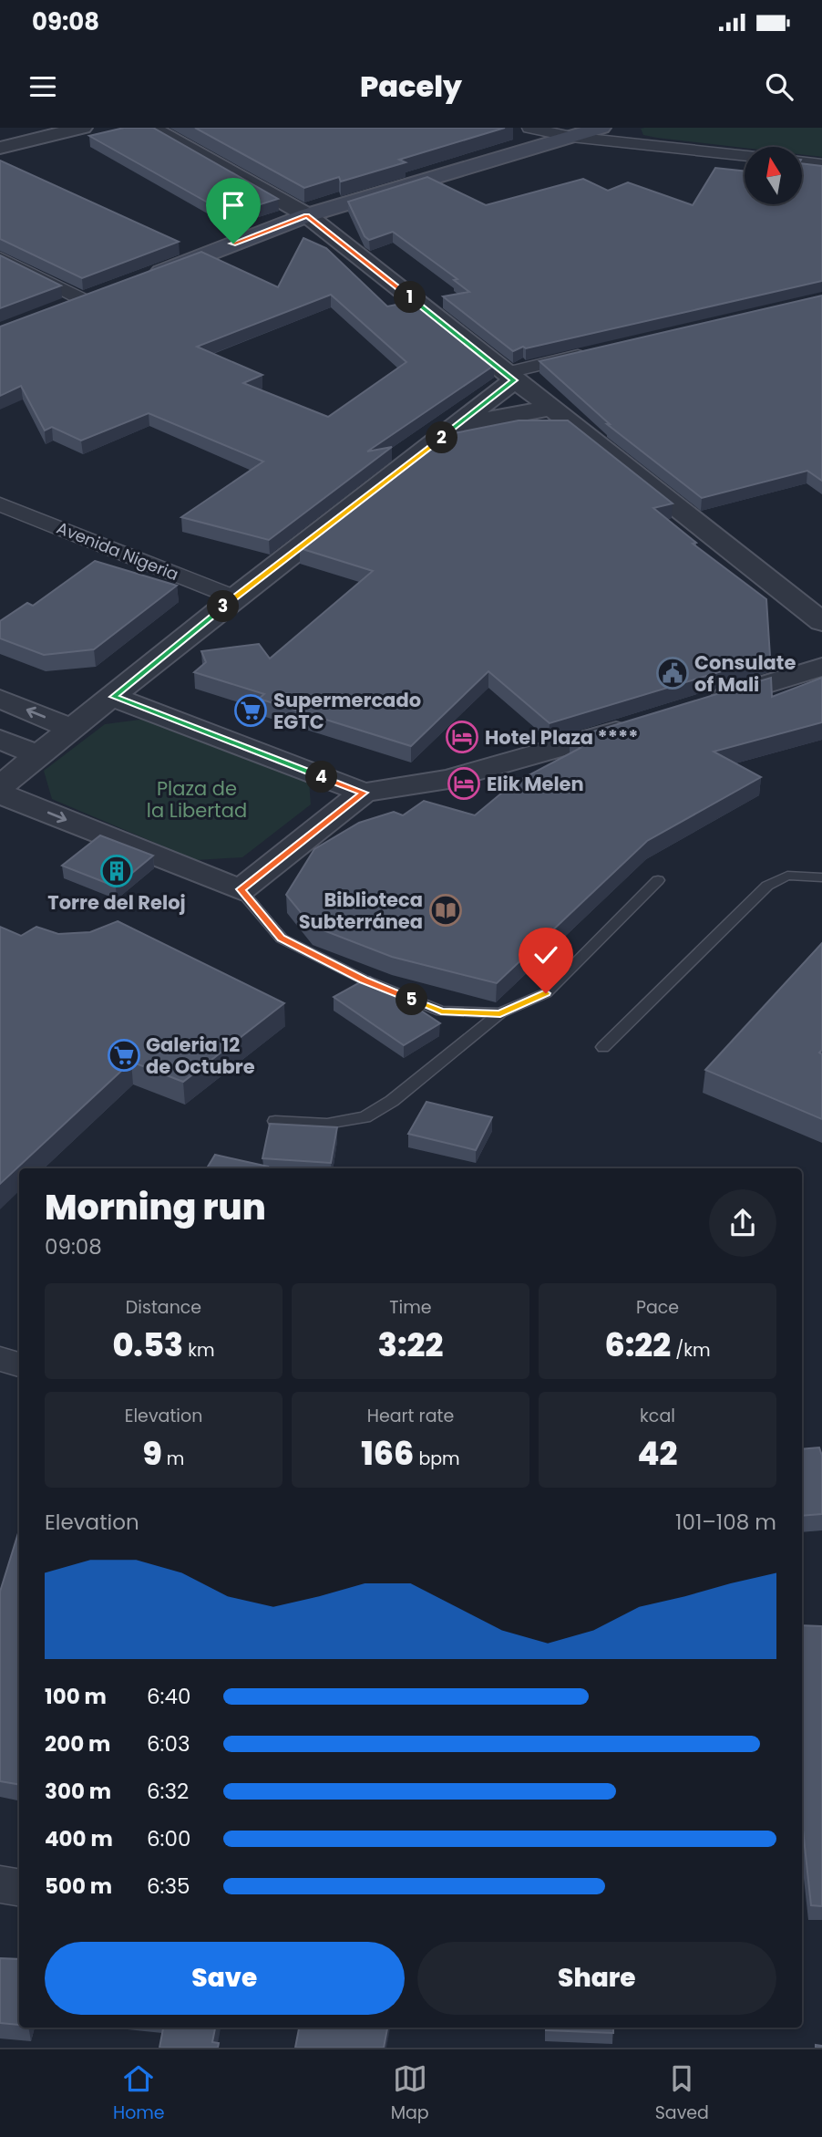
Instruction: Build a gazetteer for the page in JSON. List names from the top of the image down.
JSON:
{
  "streets": {
    "street": ["Avenida Nigeria"]
  },
  "parks": ["Plaza de la Libertad"],
  "places": {
    "public building": ["Consulate of Mali"],
    "supermarket": ["Supermercado EGTC", "Galeria 12 de Octubre"],
    "hotel": ["Hotel Plaza ****", "Elik Melen"],
    "building": ["Torre del Reloj"],
    "library": ["Biblioteca Subterránea"]
  },
  "north": "top",
  "page": {
    "status": "09:08",
    "header": "Pacely",
    "pins": [
      "1",
      "2",
      "3",
      "4",
      "5"
    ],
    "heading": ["Morning run", "09:08"],
    "stats": [
      ["Distance", "0.53 km"],
      ["Time", "3:22"],
      ["Pace", "6:22 /km"],
      ["Elevation", "9 m"],
      ["Heart rate", "166 bpm"],
      ["kcal", "42"]
    ],
    "chart": ["Elevation", "101–108 m"],
    "list": [
      {
        "name": "100 m",
        "note": "6:40"
      },
      {
        "name": "200 m",
        "note": "6:03"
      },
      {
        "name": "300 m",
        "note": "6:32"
      },
      {
        "name": "400 m",
        "note": "6:00"
      },
      {
        "name": "500 m",
        "note": "6:35"
      }
    ],
    "buttons": ["Save", "Share"],
    "tabs": ["Home", "Map", "Saved"]
  }
}
